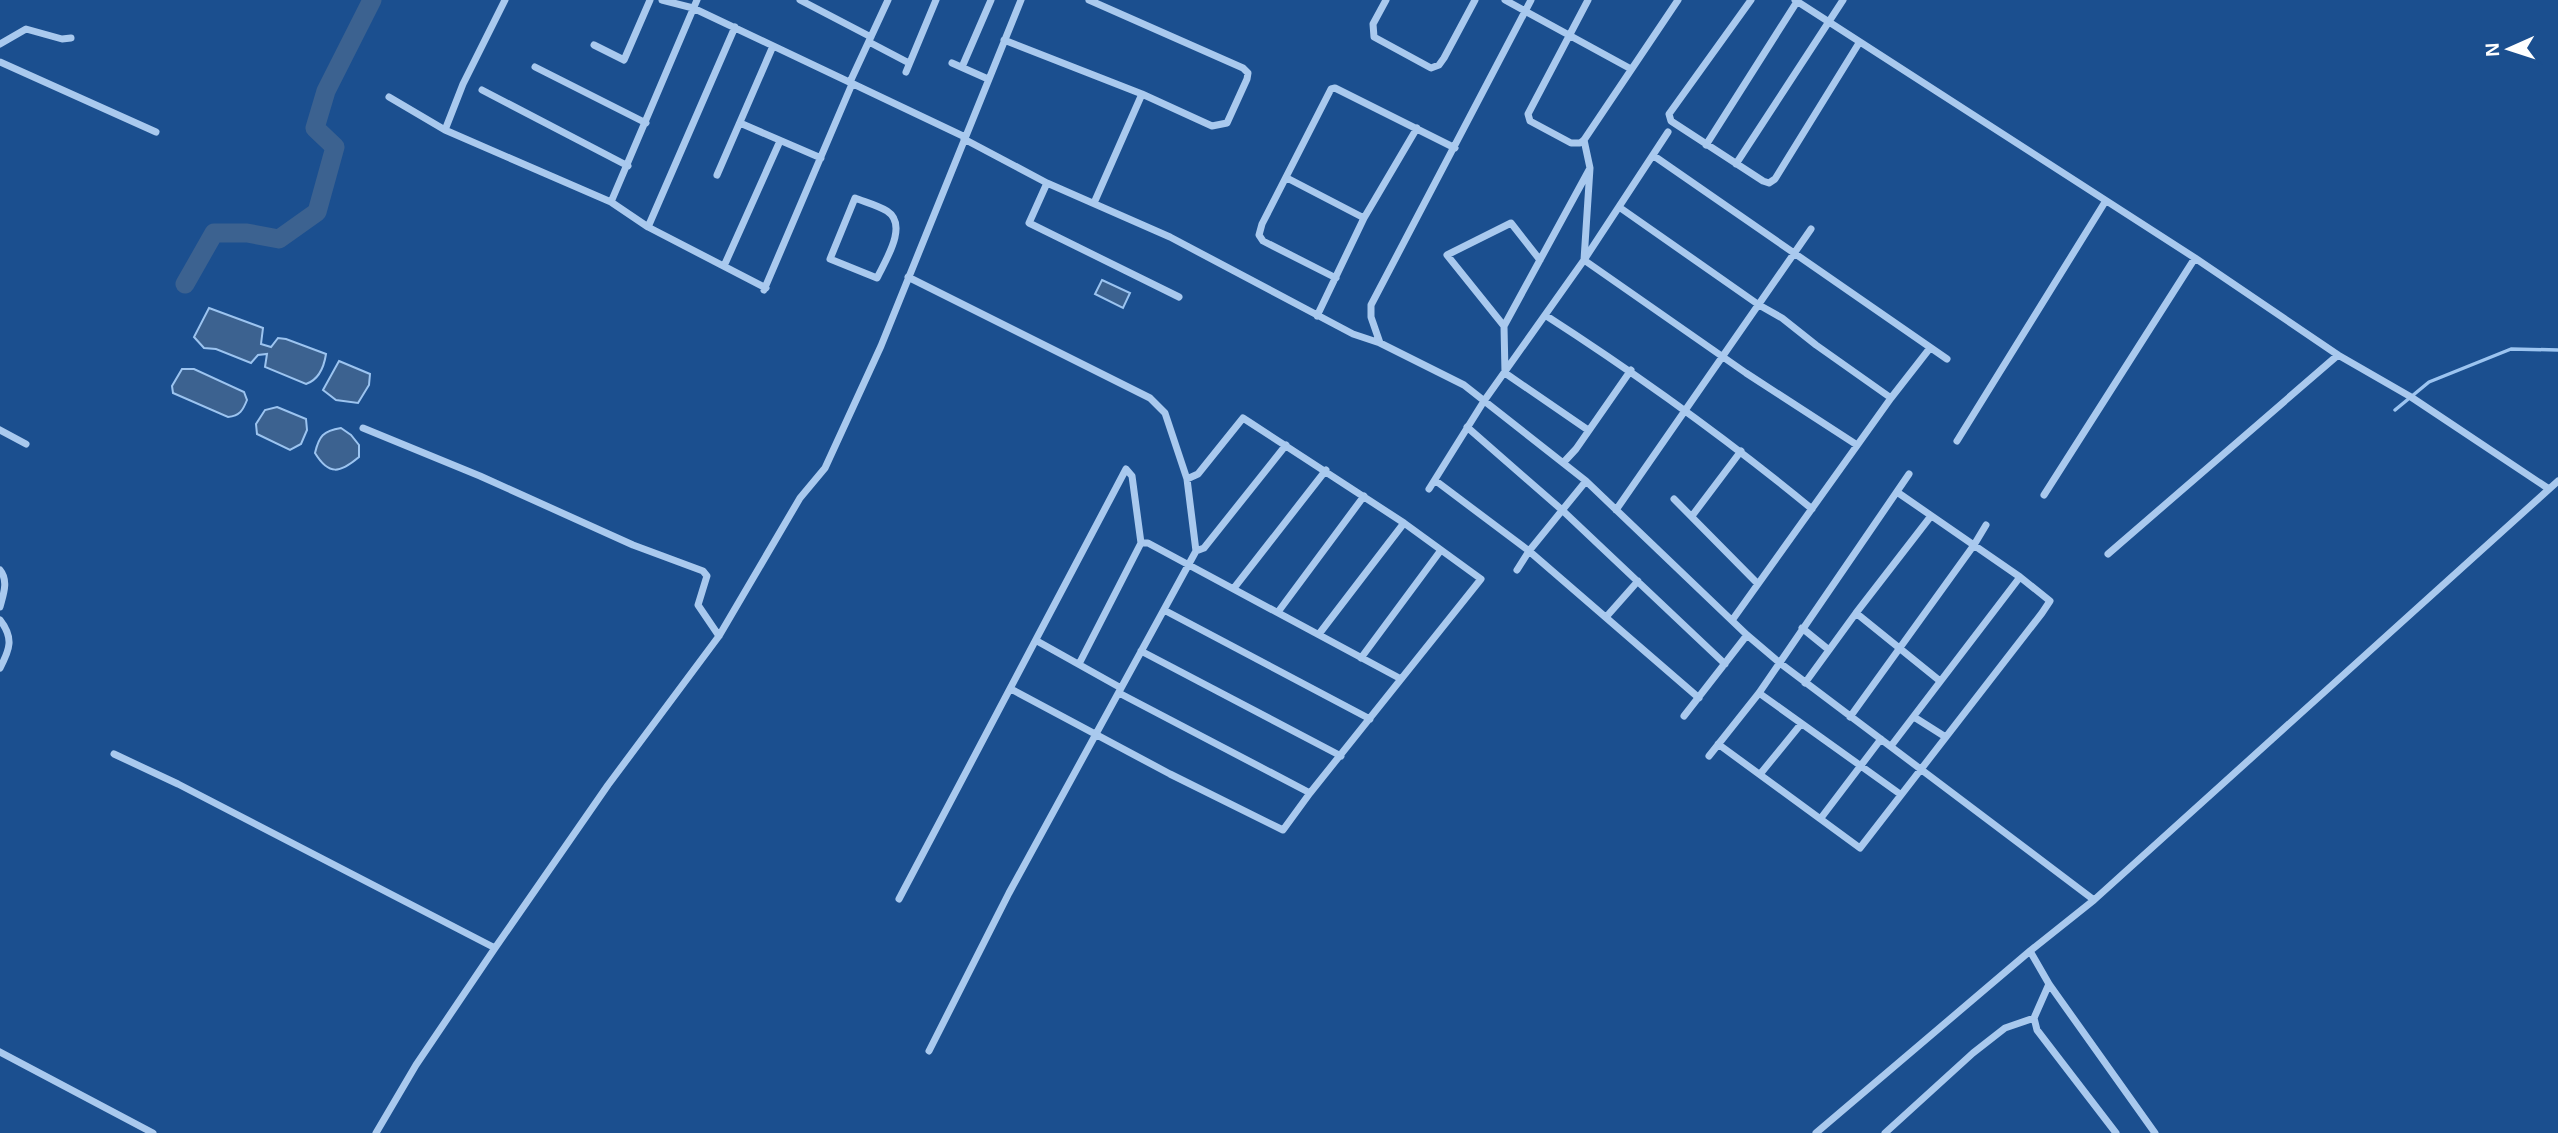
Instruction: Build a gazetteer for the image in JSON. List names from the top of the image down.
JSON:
{
  "north": "left"
}
